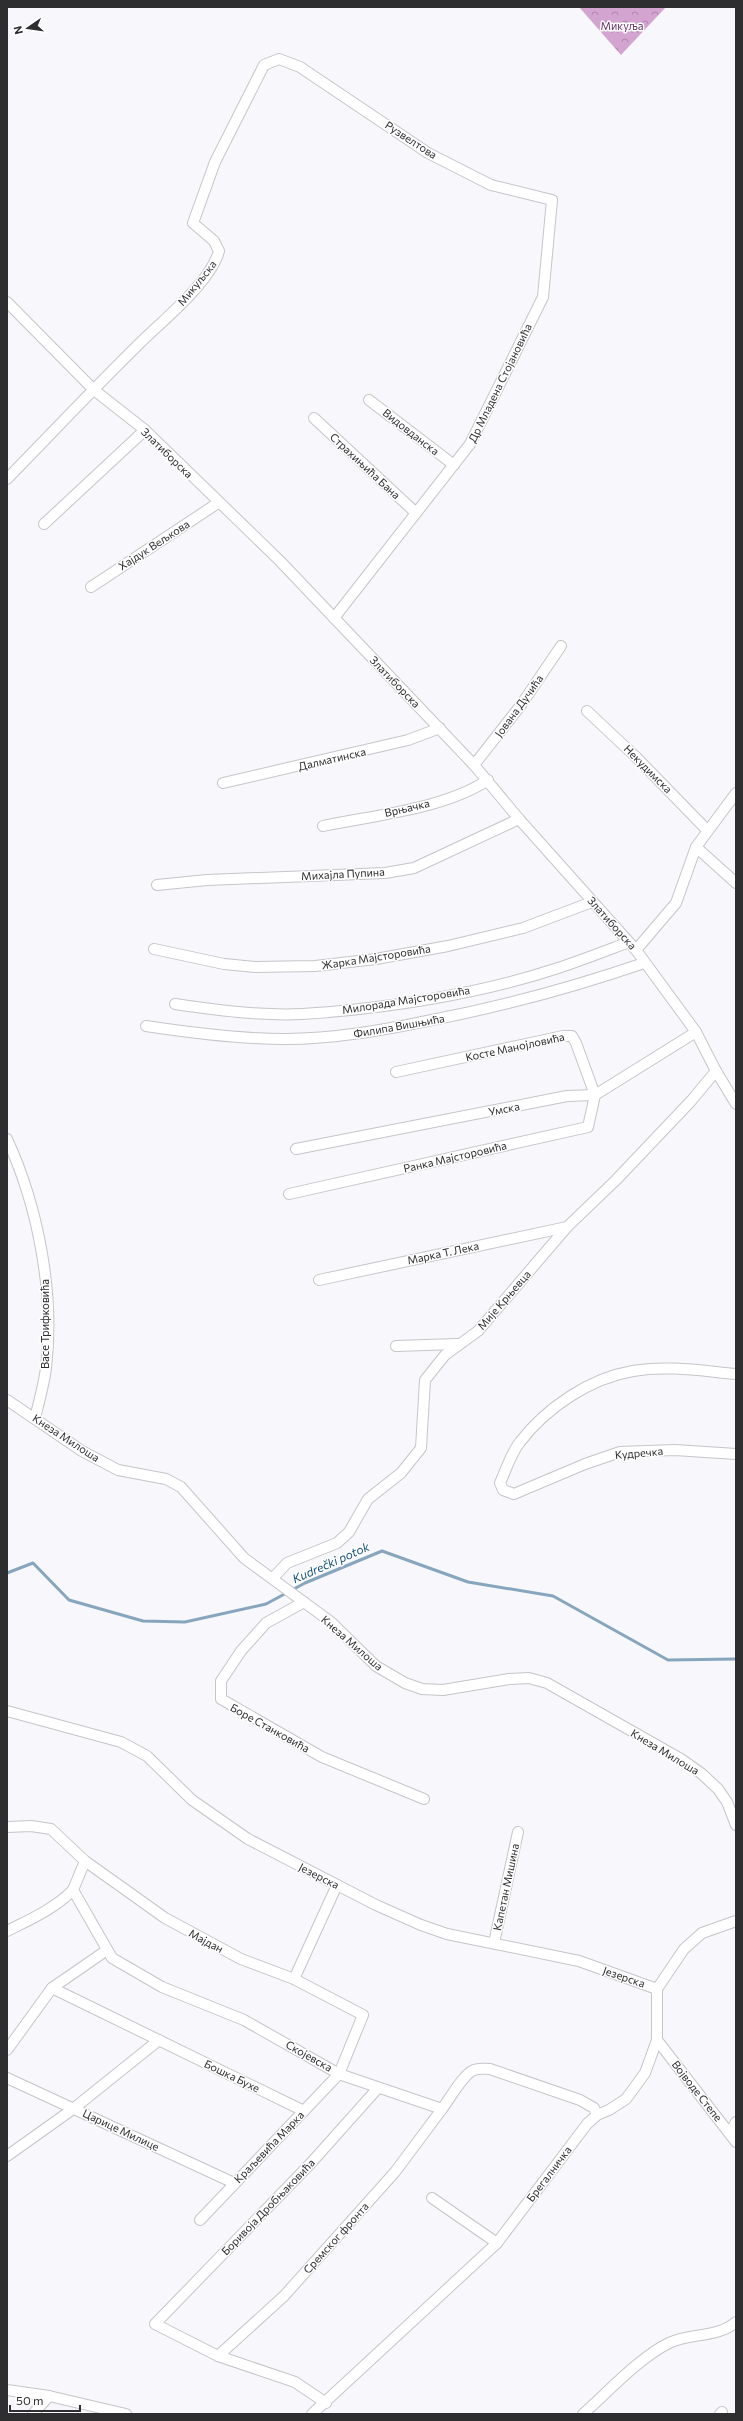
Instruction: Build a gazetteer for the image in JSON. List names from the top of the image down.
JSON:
{
  "streets": {
    "street": [
      "Рузвелтова",
      "Микуљска",
      "Др Младена Стојановића",
      "Видовданска",
      "Златиборска",
      "Страхињића Бана",
      "Хајдук Вељкова",
      "Јована Дучића",
      "Далматинска",
      "Некудимска",
      "Врњачка",
      "Михајла Пупина",
      "Жарка Мајсторовића",
      "Милорада Мајсторовића",
      "Филипа Вишњића",
      "Косте Манојловића",
      "Умска",
      "Ранка Мајсторовића",
      "Марка Т. Лека",
      "Мије Крњевца",
      "Васе Трифковића",
      "Кнеза Милоша",
      "Кудречка",
      "Боре Станковића",
      "Језерска",
      "Капетан Мишина",
      "Мајдан",
      "Скојевска",
      "Бошка Бухе",
      "Војводе Степе",
      "Царице Милице",
      "Краљевића Марка",
      "Брегалничка",
      "Боривоја Дробњаковића",
      "Сремског фронта"
    ]
  },
  "crossings": [
    ["Рузвелтова", "Микуљска"],
    ["Рузвелтова", "Др Младена Стојановића"],
    ["Микуљска", "Златиборска"],
    ["Др Младена Стојановића", "Видовданска"],
    ["Др Младена Стојановића", "Златиборска"],
    ["Др Младена Стојановића", "Страхињића Бана"],
    ["Златиборска", "Хајдук Вељкова"],
    ["Златиборска", "Јована Дучића"],
    ["Златиборска", "Далматинска"],
    ["Златиборска", "Врњачка"],
    ["Златиборска", "Михајла Пупина"],
    ["Златиборска", "Жарка Мајсторовића"],
    ["Златиборска", "Милорада Мајсторовића"],
    ["Златиборска", "Филипа Вишњића"],
    ["Златиборска", "Мије Крњевца"],
    ["Косте Манојловића", "Умска"],
    ["Косте Манојловића", "Ранка Мајсторовића"],
    ["Умска", "Ранка Мајсторовића"],
    ["Марка Т. Лека", "Мије Крњевца"],
    ["Мије Крњевца", "Кнеза Милоша"],
    ["Васе Трифковића", "Кнеза Милоша"],
    ["Кнеза Милоша", "Боре Станковића"],
    ["Језерска", "Капетан Мишина"],
    ["Језерска", "Брегалничка"],
    ["Мајдан", "Скојевска"],
    ["Мајдан", "Краљевића Марка"],
    ["Скојевска", "Краљевића Марка"],
    ["Скојевска", "Боривоја Дробњаковића"],
    ["Скојевска", "Сремског фронта"],
    ["Бошка Бухе", "Краљевића Марка"],
    ["Војводе Степе", "Брегалничка"],
    ["Царице Милице", "Краљевића Марка"],
    ["Боривоја Дробњаковића", "Сремског фронта"]
  ],
  "water": ["Kudrečki potok"],
  "parks": ["Микуља"],
  "scale_bar": "50 m",
  "north": "left"
}
